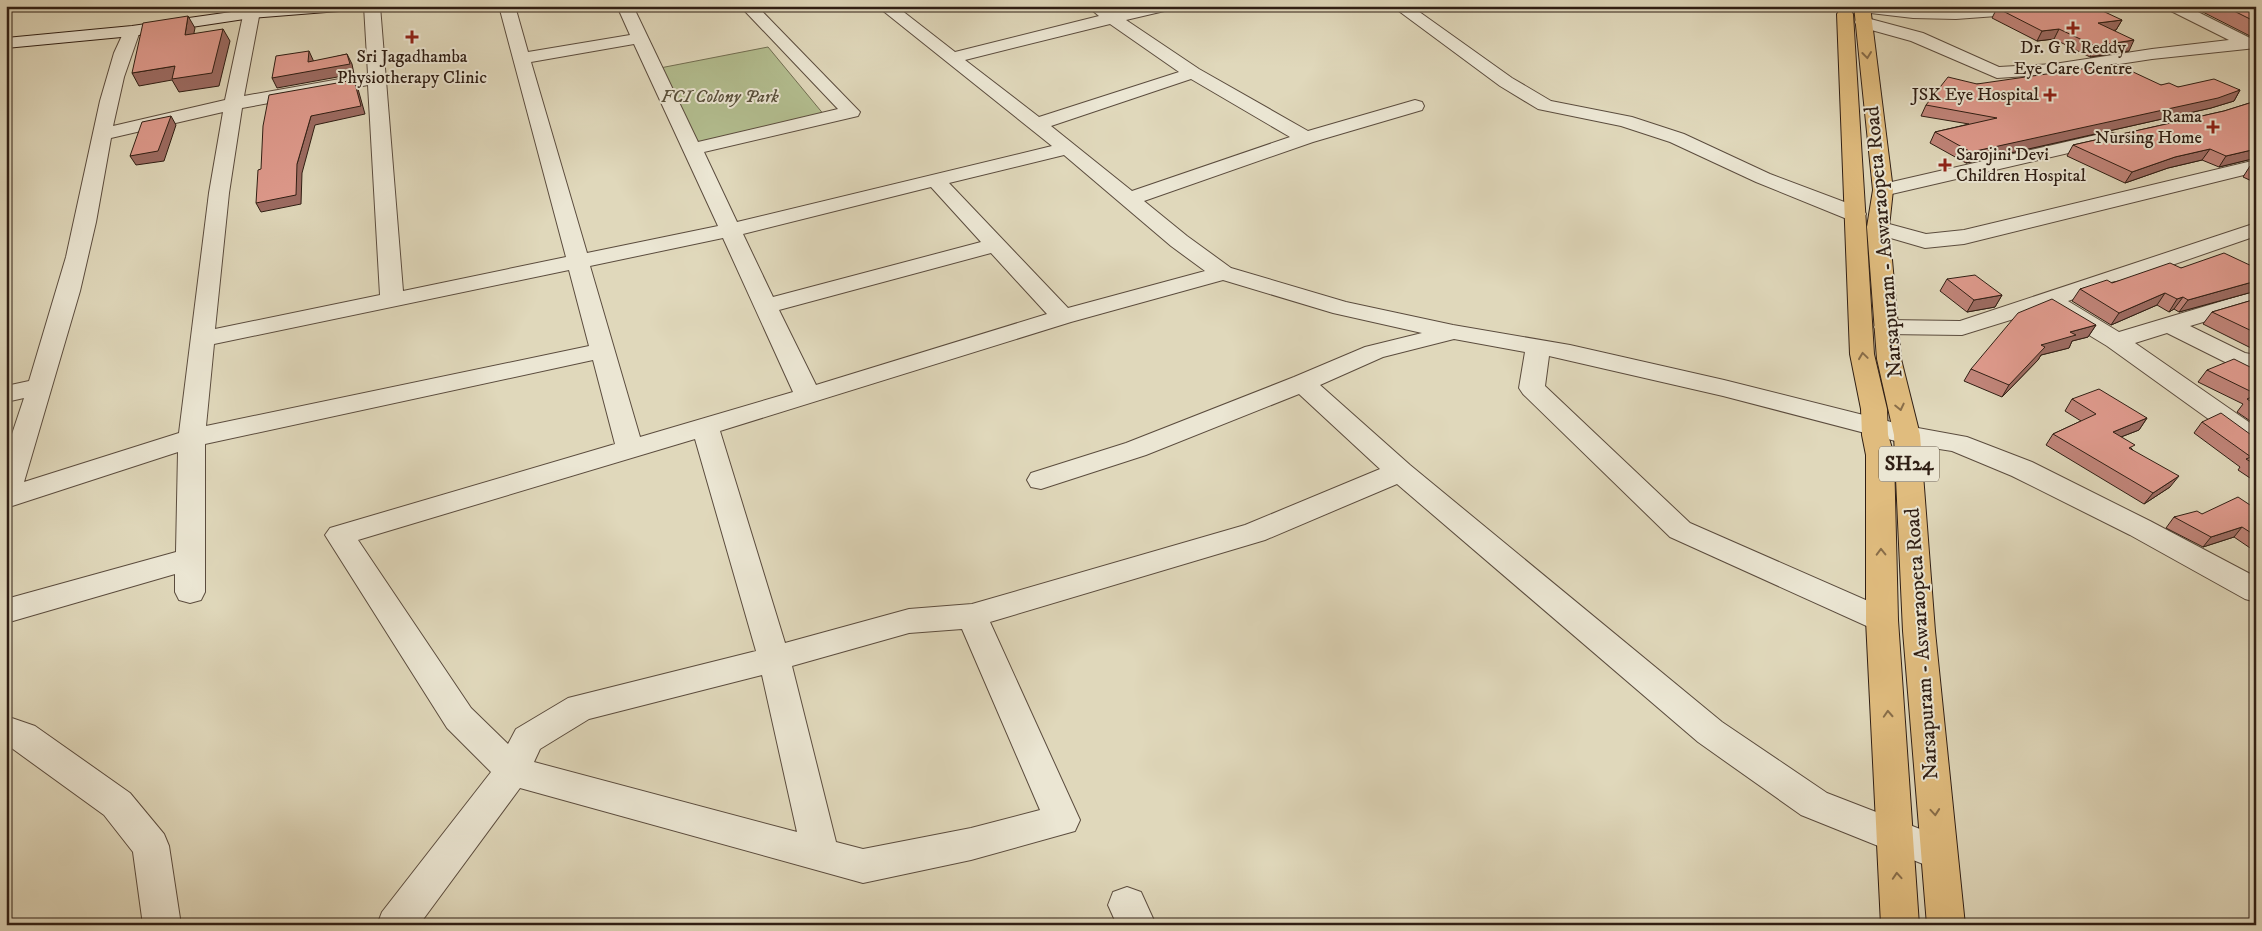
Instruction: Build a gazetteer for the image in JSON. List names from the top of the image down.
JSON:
{
  "streets": {
    "main road": ["Narsapuram - Aswaraopeta Road", "SH24"]
  },
  "parks": ["FCI Colony Park"],
  "places": {
    "health": [
      "Dr. G R Reddy Eye Care Centre",
      "Sri Jagadhamba Physiotherapy Clinic",
      "JSK Eye Hospital",
      "Rama Nursing Home",
      "Sarojini Devi Children Hospital"
    ]
  }
}
